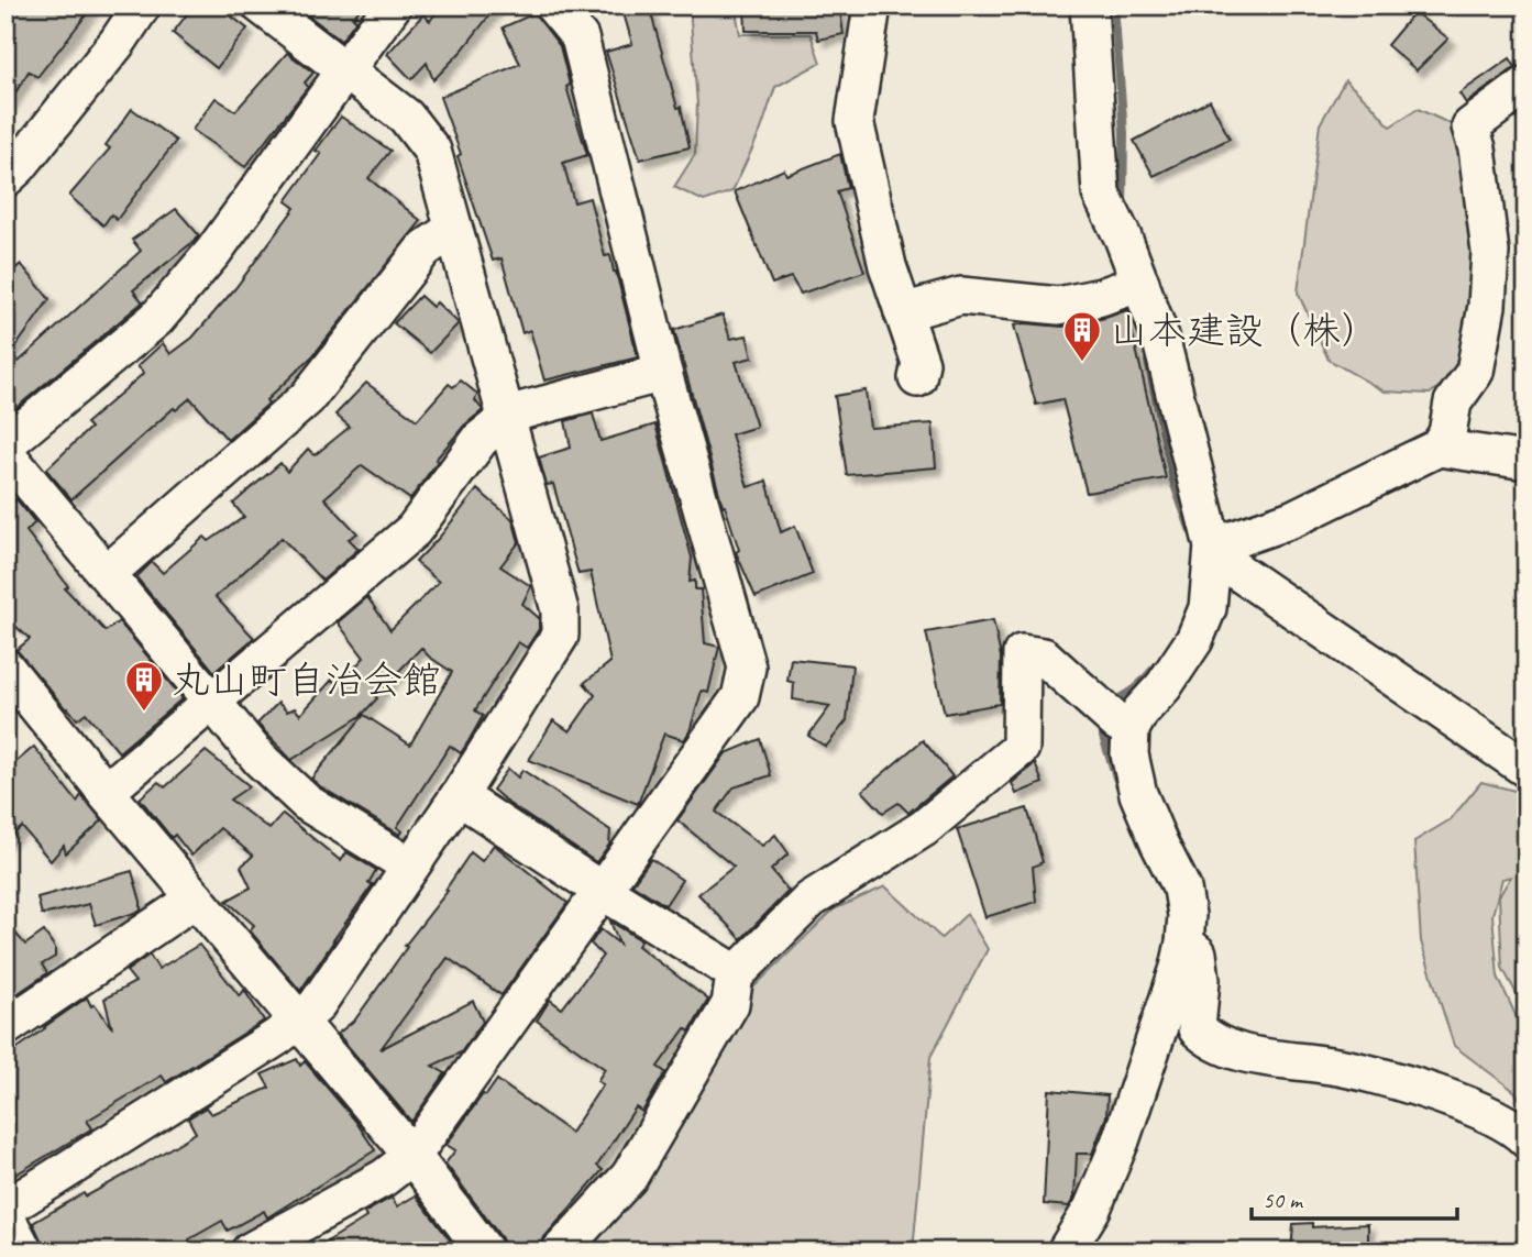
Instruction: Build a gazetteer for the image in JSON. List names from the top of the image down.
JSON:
{
  "places": {
    "building": ["山本建設（株）", "丸山町自治会館"]
  },
  "scale_bar": "50 m"
}
